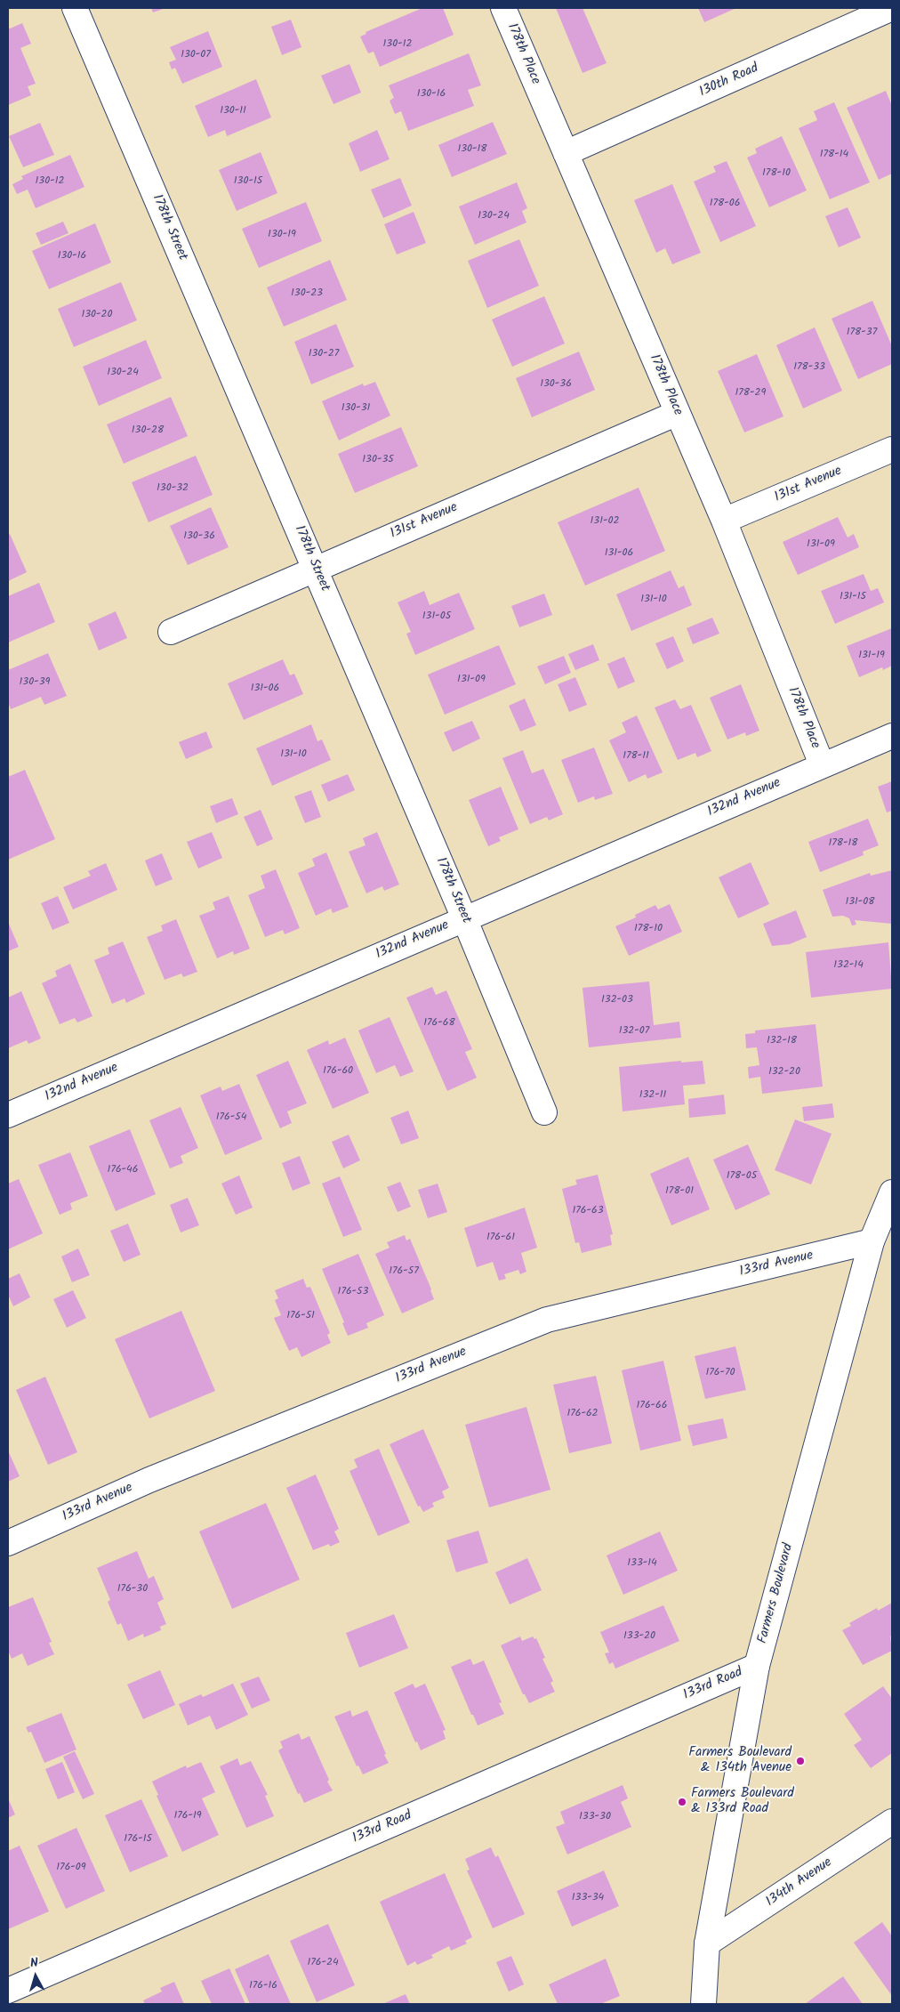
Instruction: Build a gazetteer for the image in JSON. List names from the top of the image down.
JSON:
{
  "streets": {
    "street": [
      "178th Place",
      "130th Road",
      "178th Street",
      "131st Avenue",
      "132nd Avenue",
      "133rd Avenue",
      "Farmers Boulevard",
      "133rd Road",
      "134th Avenue"
    ]
  },
  "crossings": [
    ["178th Place", "130th Road"],
    ["178th Place", "131st Avenue"],
    ["178th Place", "132nd Avenue"],
    ["178th Street", "131st Avenue"],
    ["178th Street", "132nd Avenue"],
    ["133rd Avenue", "Farmers Boulevard"],
    ["Farmers Boulevard", "133rd Road"],
    ["Farmers Boulevard", "134th Avenue"]
  ],
  "places": ["Farmers Boulevard & 134th Avenue", "Farmers Boulevard & 133rd Road"],
  "house_numbers": [
    "130-12",
    "130-07",
    "130-16",
    "130-11",
    "130-18",
    "178-14",
    "178-10",
    "130-12",
    "130-15",
    "178-06",
    "130-24",
    "130-19",
    "130-16",
    "130-23",
    "130-20",
    "178-37",
    "130-27",
    "178-33",
    "130-24",
    "130-36",
    "178-29",
    "130-31",
    "130-28",
    "130-35",
    "130-32",
    "131-02",
    "130-36",
    "131-09",
    "131-06",
    "131-15",
    "131-10",
    "131-05",
    "131-19",
    "131-09",
    "130-39",
    "131-06",
    "131-10",
    "178-11",
    "178-18",
    "131-08",
    "178-10",
    "132-14",
    "132-03",
    "176-68",
    "132-07",
    "132-18",
    "176-60",
    "132-20",
    "132-11",
    "176-54",
    "176-46",
    "178-05",
    "178-01",
    "176-63",
    "176-61",
    "176-57",
    "176-53",
    "176-51",
    "176-70",
    "176-66",
    "176-62",
    "133-14",
    "176-30",
    "133-20",
    "176-19",
    "133-30",
    "176-15",
    "176-09",
    "133-34",
    "176-24",
    "176-16"
  ],
  "north": "top"
}
